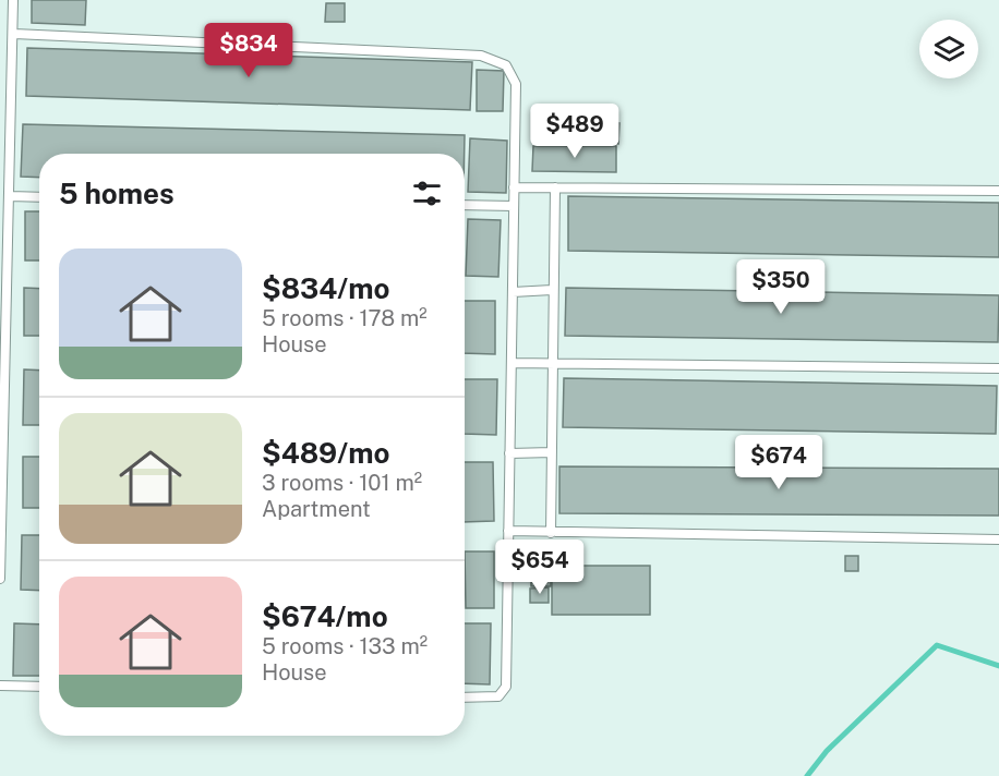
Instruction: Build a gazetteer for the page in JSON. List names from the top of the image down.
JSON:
{
  "page": {
    "price": [
      "$834",
      "$489",
      "$350",
      "$674",
      "$654"
    ],
    "heading": "5 homes",
    "list": [
      {
        "name": "$834/mo",
        "note": "5 rooms · 178 m² · House"
      },
      {
        "name": "$489/mo",
        "note": "3 rooms · 101 m² · Apartment"
      },
      {
        "name": "$674/mo",
        "note": "5 rooms · 133 m² · House"
      }
    ]
  }
}
